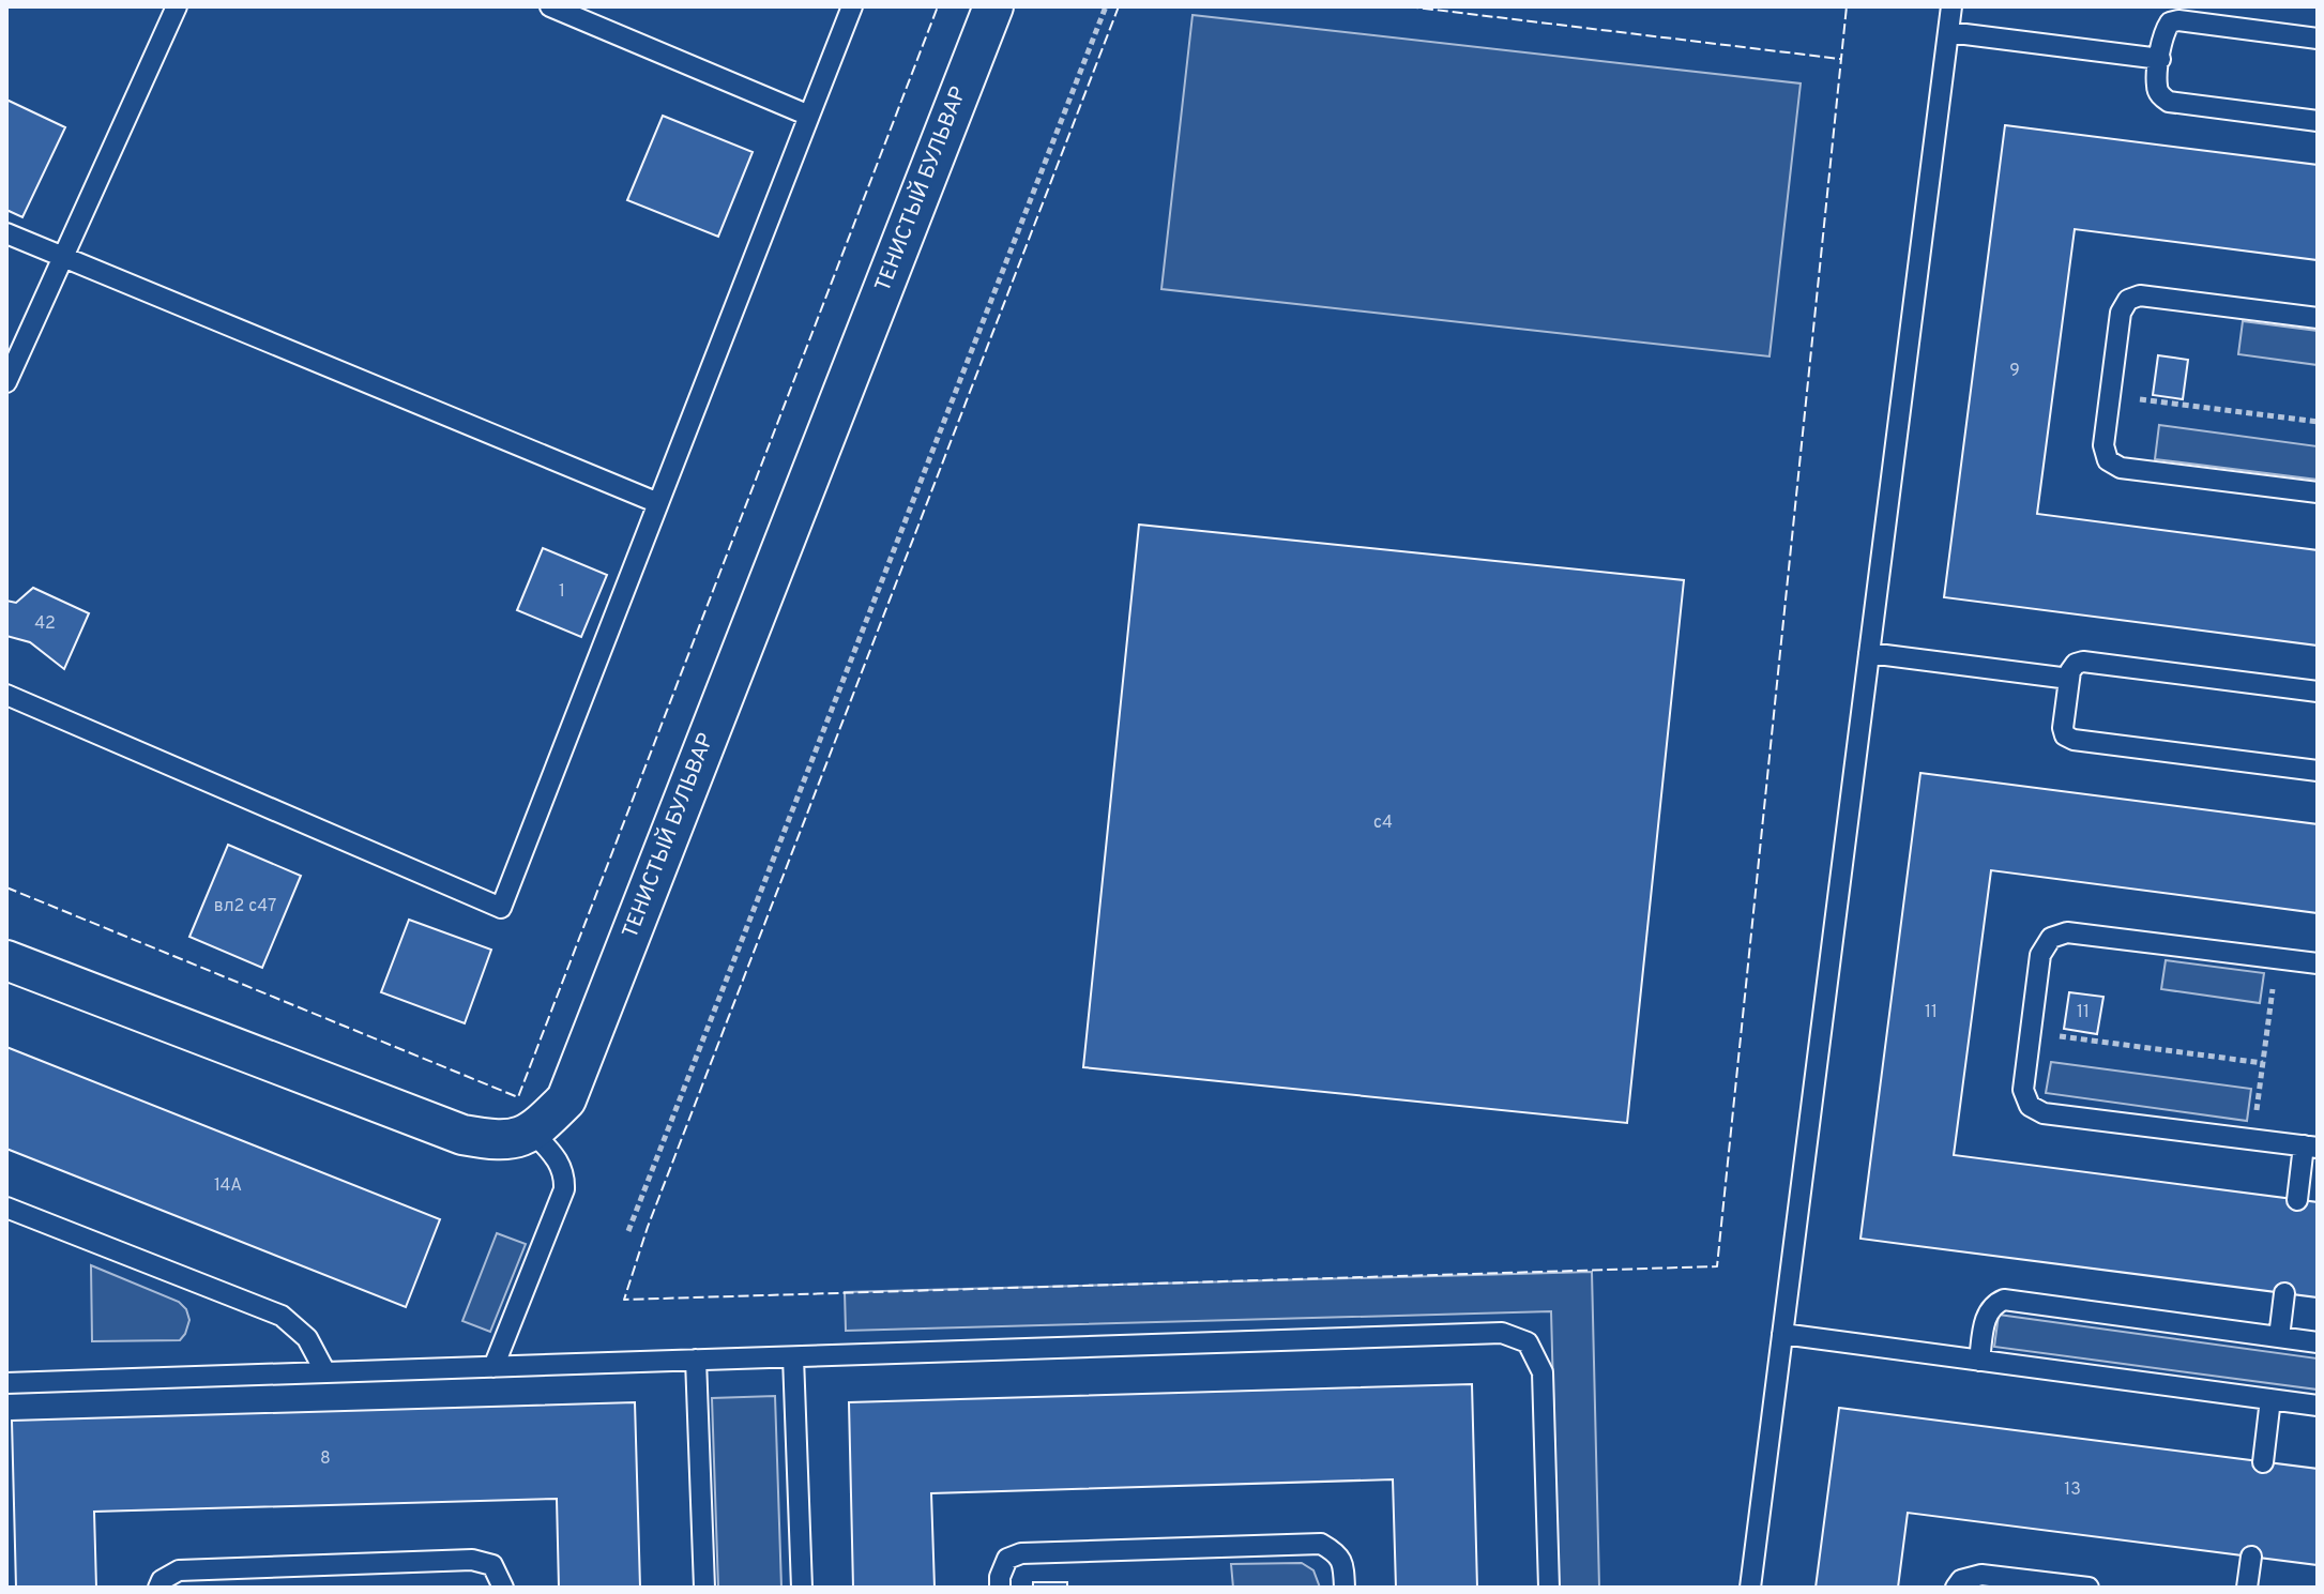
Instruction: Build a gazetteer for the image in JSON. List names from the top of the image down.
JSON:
{
  "streets": {
    "street": ["ТЕНИСТЫЙ БУЛЬВАР"]
  },
  "house_numbers": [
    "9",
    "1",
    "42",
    "с4",
    "вл2 с47",
    "11",
    "11",
    "14А",
    "8",
    "13"
  ]
}
